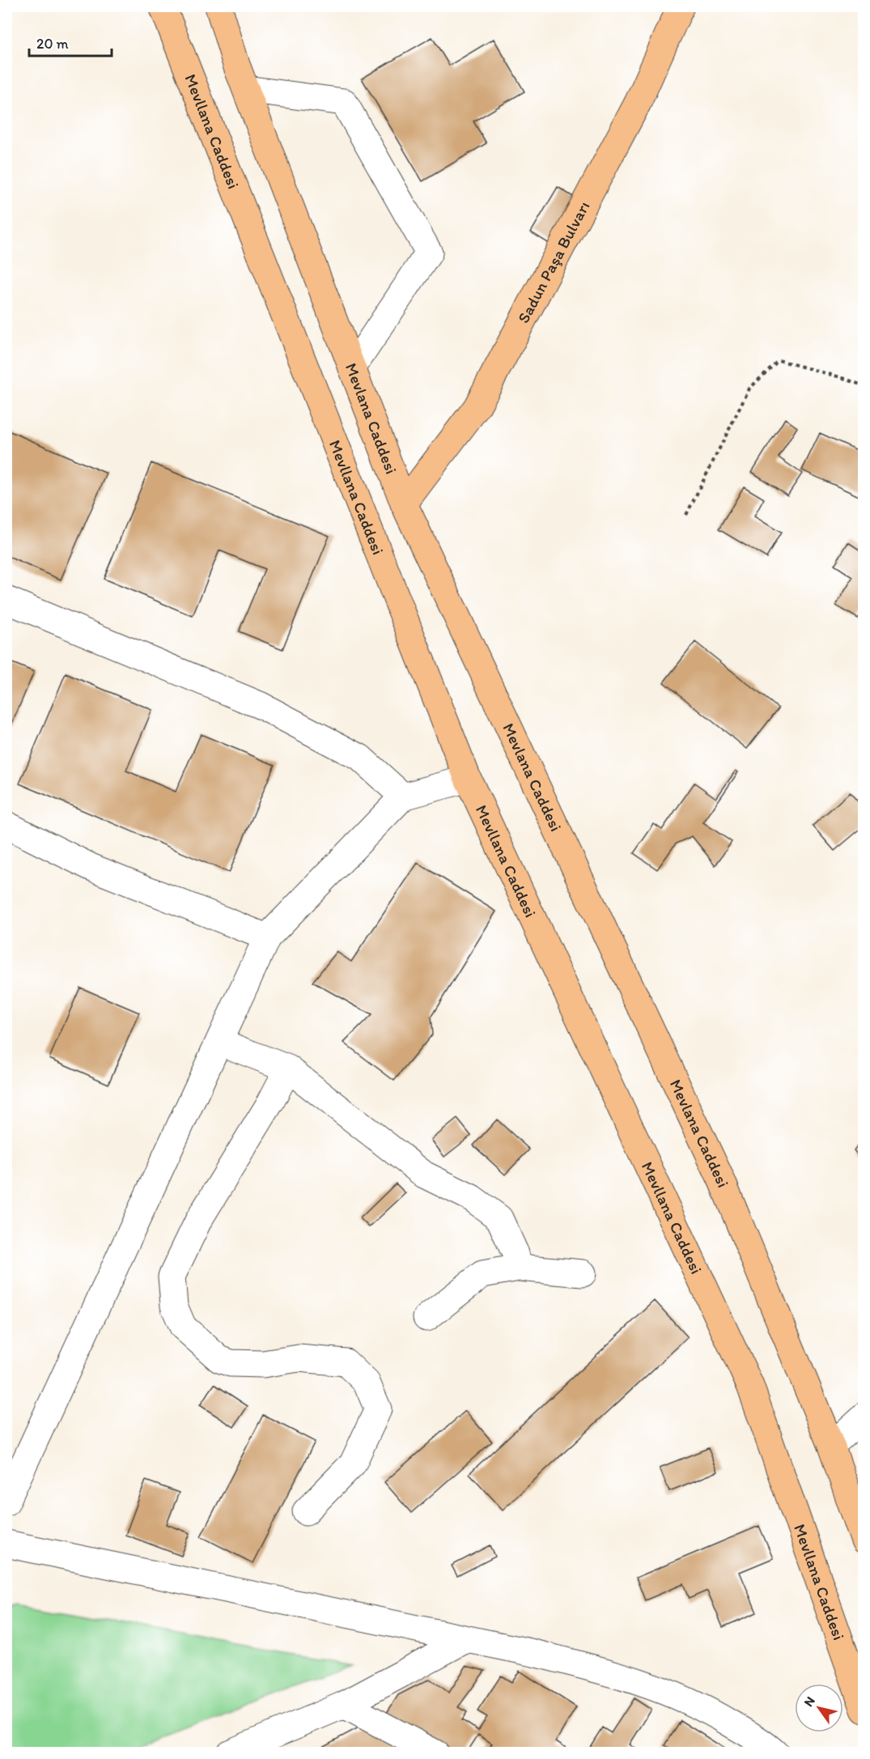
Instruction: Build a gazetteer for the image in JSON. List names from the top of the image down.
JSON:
{
  "streets": {
    "main road": ["Mevllana Caddesi", "Sadun Paşa Bulvarı", "Mevlana Caddesi"]
  },
  "crossings": [
    ["Sadun Paşa Bulvarı", "Mevlana Caddesi"]
  ],
  "scale_bar": "20 m",
  "north": "top left"
}
